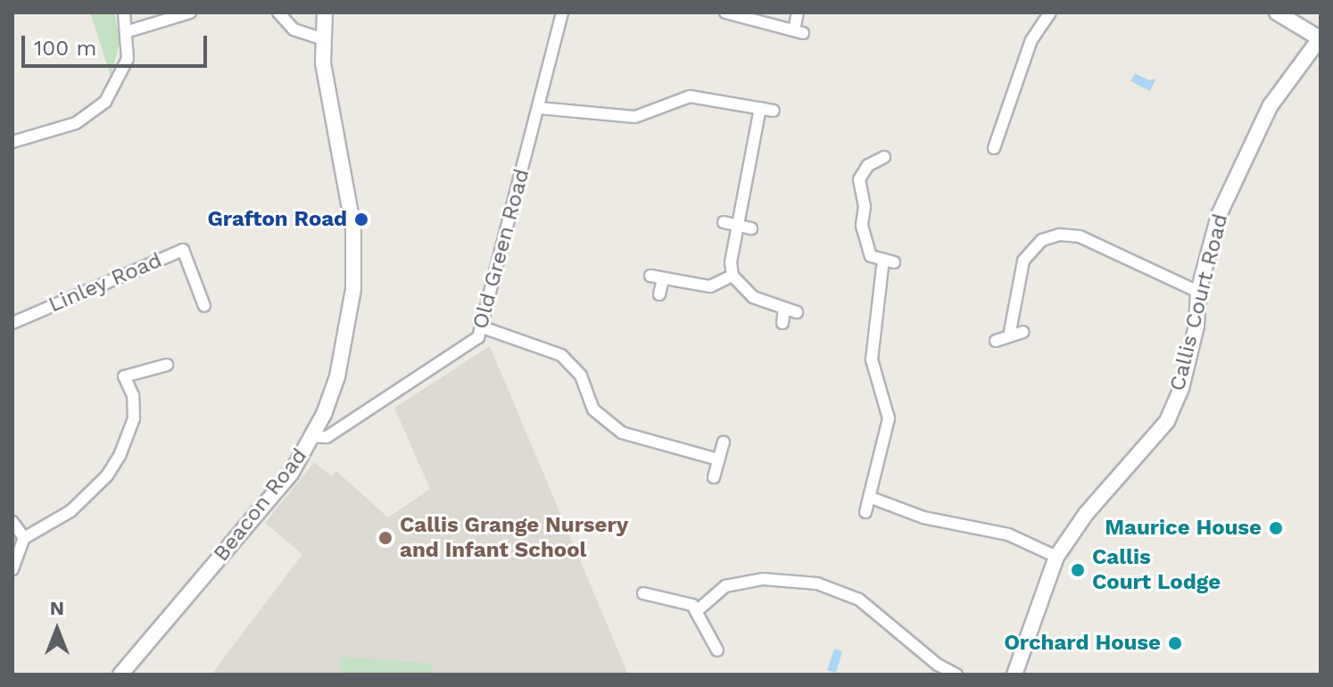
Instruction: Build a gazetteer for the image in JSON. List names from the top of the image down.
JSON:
{
  "streets": {
    "street": [
      "Old Green Road",
      "Linley Road",
      "Callis Court Road",
      "Beacon Road"
    ]
  },
  "crossings": [
    ["Old Green Road", "Beacon Road"]
  ],
  "places": [
    "Grafton Road",
    "Maurice House",
    "Callis Grange Nursery and Infant School",
    "Callis Court Lodge",
    "Orchard House"
  ],
  "scale_bar": "100 m",
  "north": "top"
}
